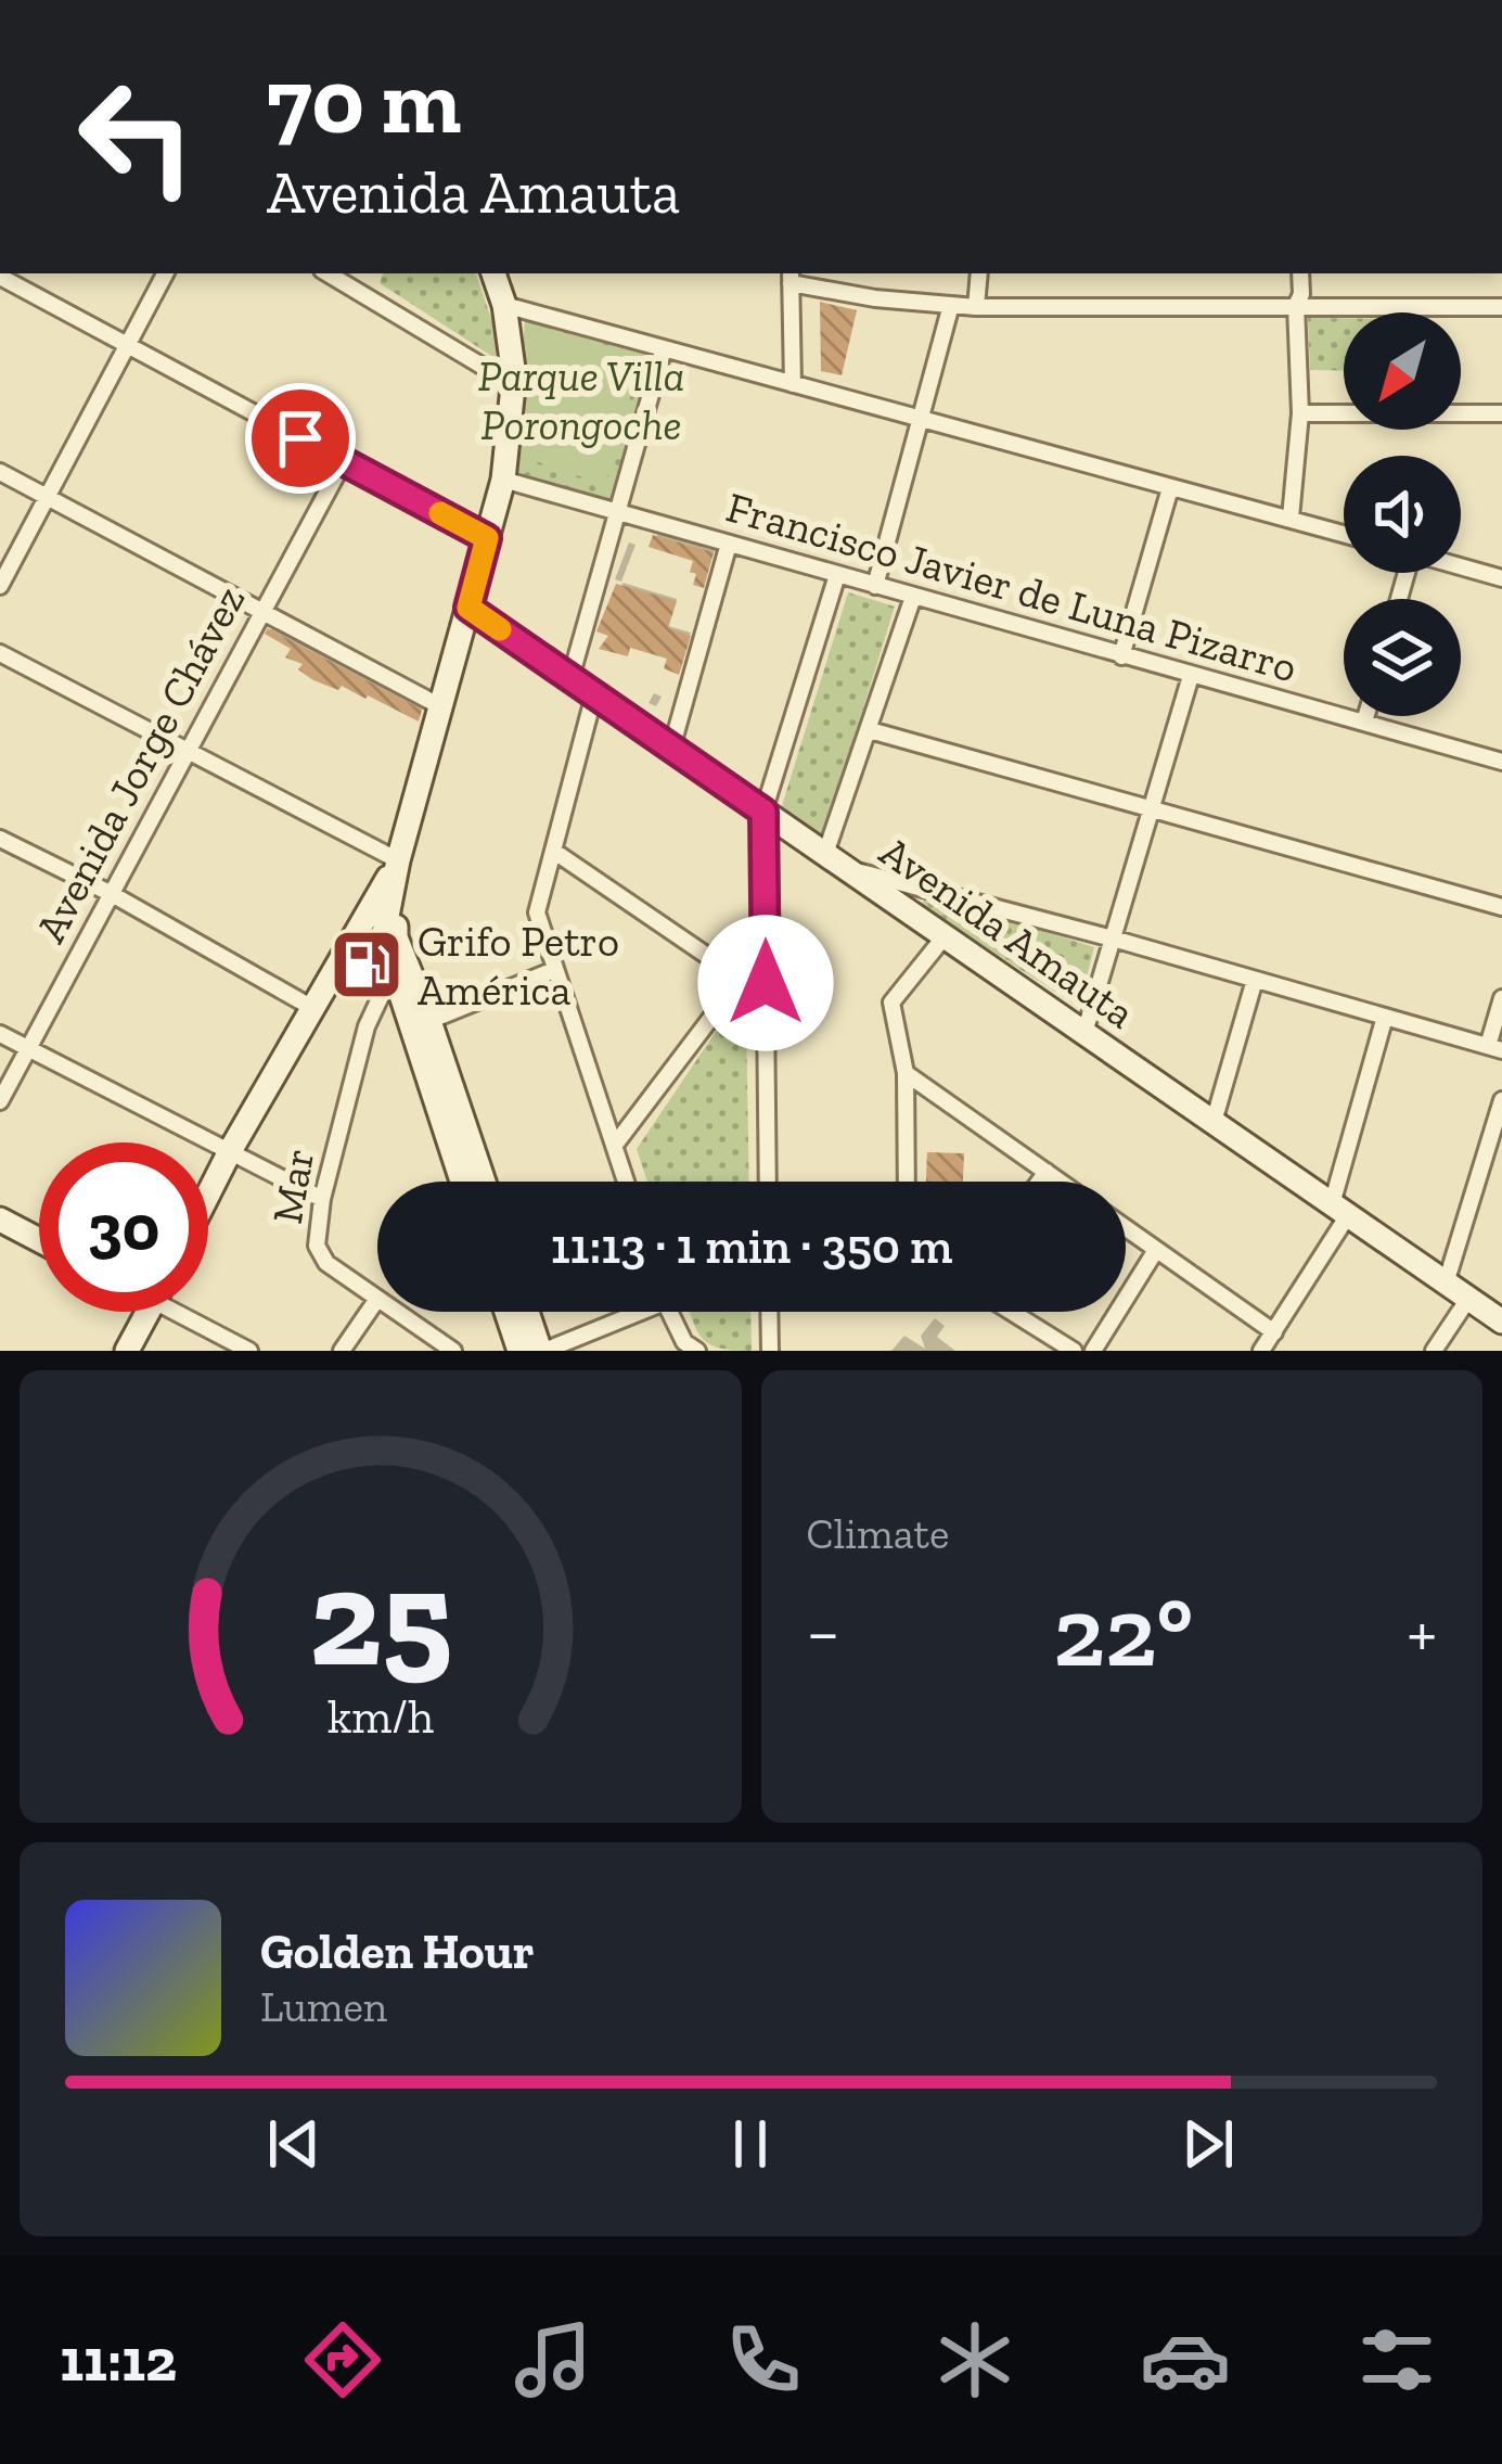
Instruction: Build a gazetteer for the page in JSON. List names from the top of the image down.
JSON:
{
  "streets": {
    "street": [
      "Francisco Javier de Luna Pizarro",
      "Avenida Jorge Chávez",
      "Avenida Amauta",
      "Mar"
    ]
  },
  "parks": ["Parque Villa Porongoche"],
  "places": {
    "fuel station": ["Grifo Petro América"]
  },
  "north": "bottom left",
  "page": {
    "turn": ["70 m", "Avenida Amauta"],
    "limit": "30",
    "trip": "11:13 · 1 min · 350 m",
    "tile": "Climate",
    "heat": ["−", "22°", "+"],
    "song": ["Golden Hour", "Lumen"],
    "tabs": "11:12",
    "gauge": ["25", "km/h"]
  }
}
